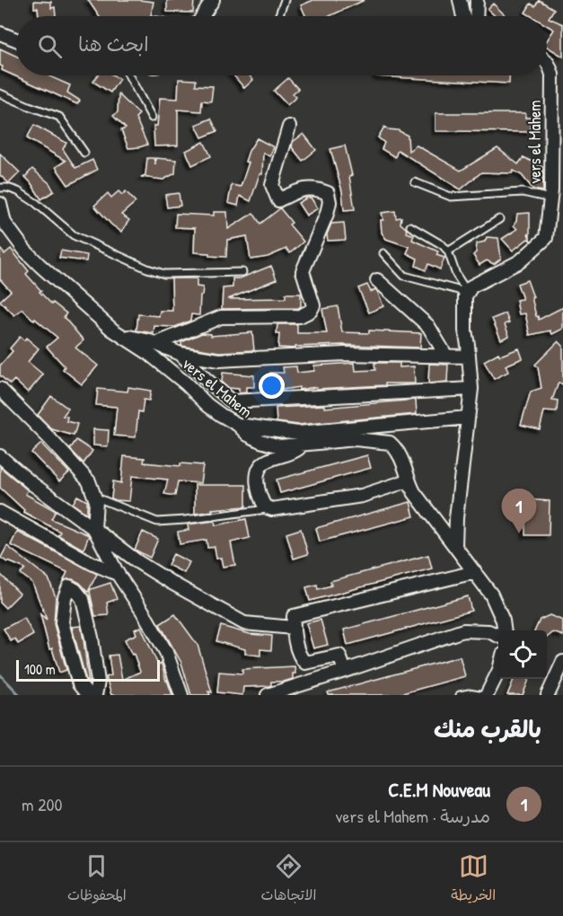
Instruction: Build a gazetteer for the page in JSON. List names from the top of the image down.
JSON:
{
  "streets": {
    "street": ["vers el Mahem"]
  },
  "scale_bar": "100 m",
  "page": {
    "search": "ابحث هنا",
    "pins": "1",
    "scale": "100 m",
    "heading": "بالقرب منك",
    "list": [
      {
        "mark": "1",
        "name": "C.E.M Nouveau",
        "note": "مدرسة · vers el Mahem",
        "value": "200 m"
      }
    ],
    "nav": ["الخريطة", "الاتجاهات", "المحفوظات"]
  }
}
